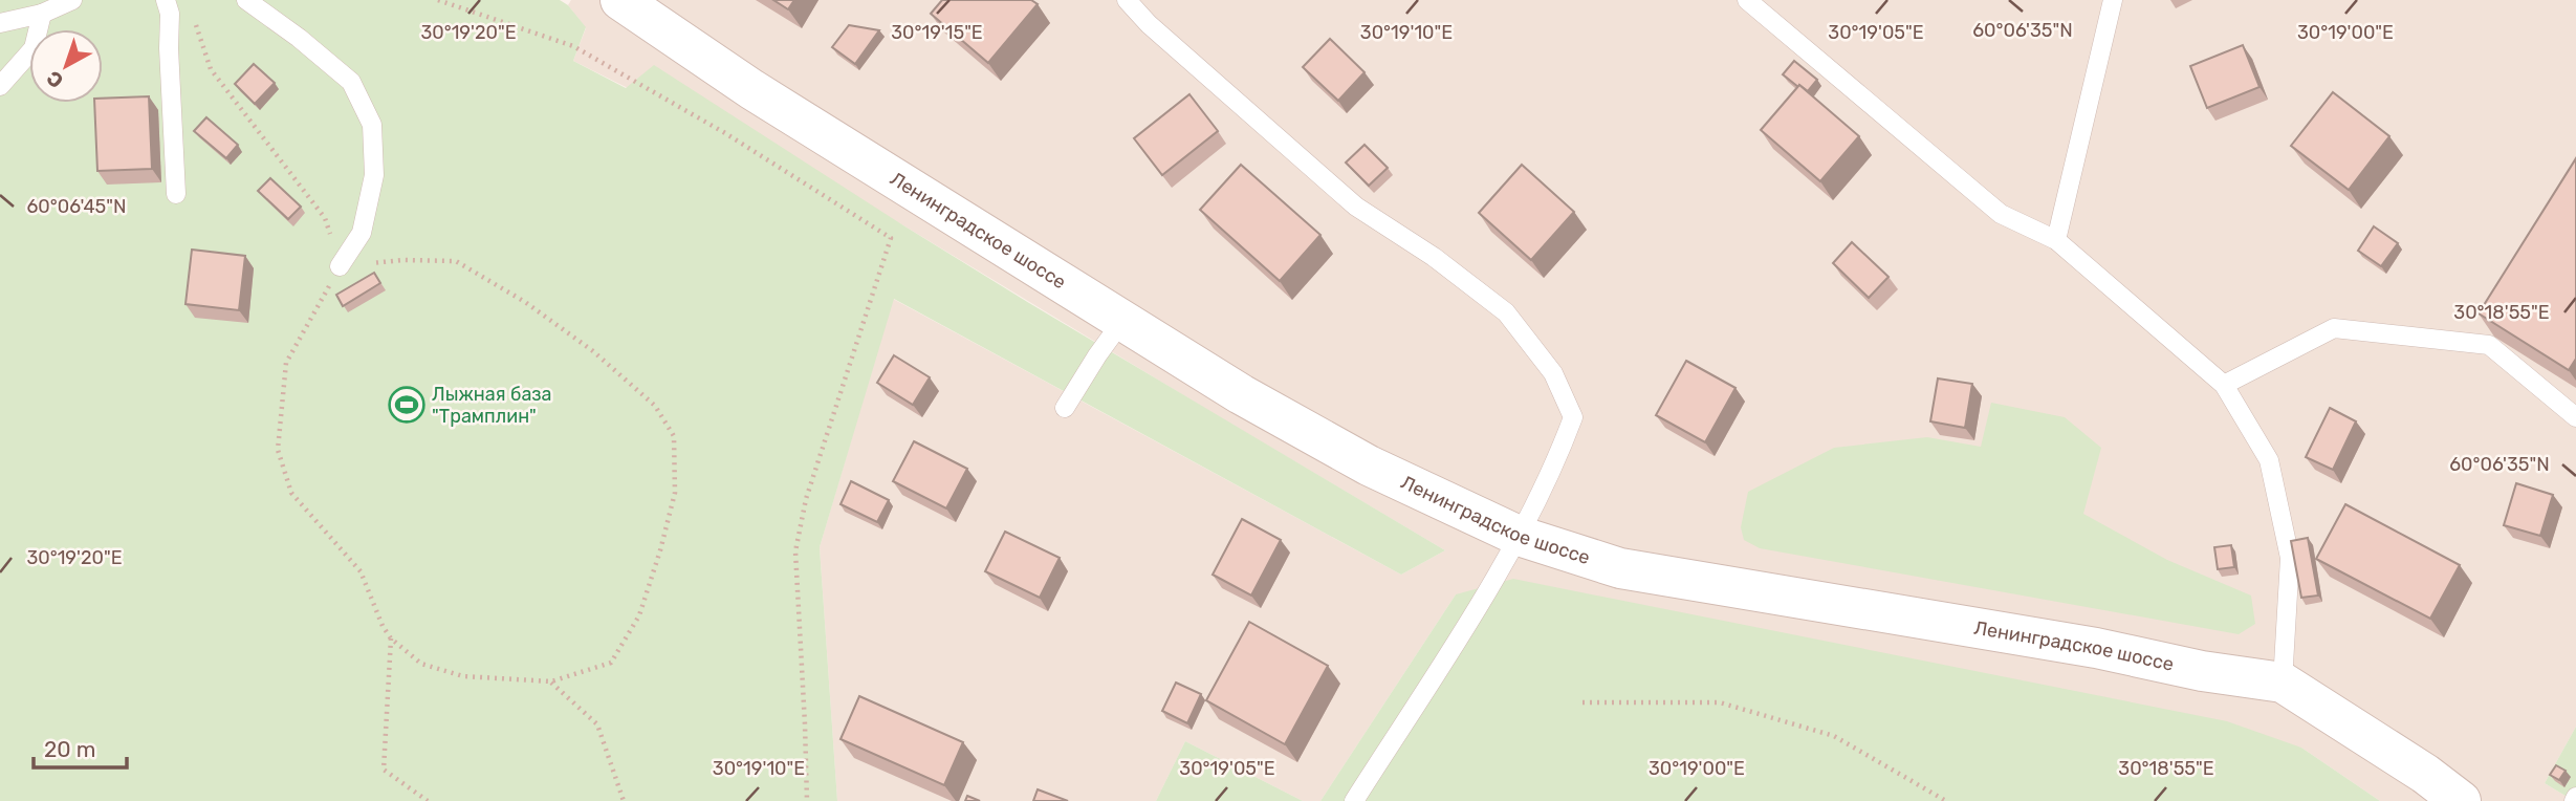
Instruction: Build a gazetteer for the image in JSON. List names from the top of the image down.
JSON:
{
  "streets": {
    "main road": ["Ленинградское шоссе"]
  },
  "places": {
    "sports": ["Лыжная база \"Трамплин\""]
  },
  "scale_bar": "20 m",
  "north": "bottom left",
  "coordinates": [
    "60°06'35\"N",
    "30°19'20\"E",
    "30°19'15\"E",
    "30°19'10\"E",
    "30°19'05\"E",
    "30°19'00\"E",
    "60°06'45\"N",
    "30°18'55\"E"
  ]
}
